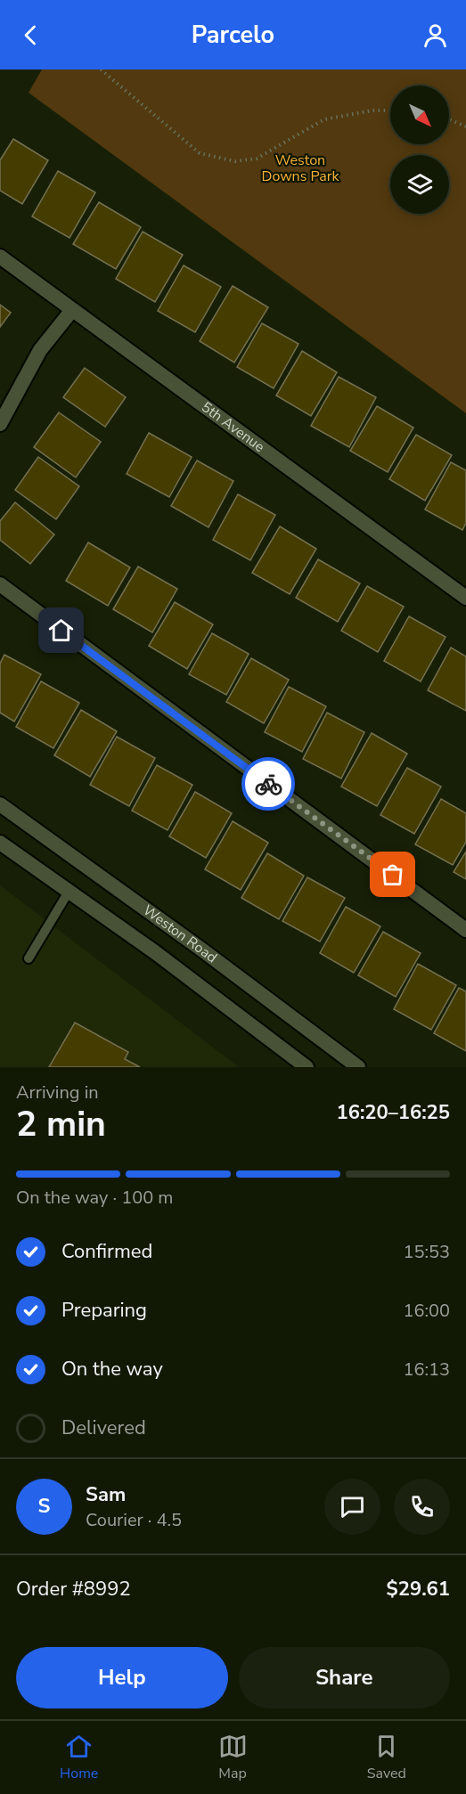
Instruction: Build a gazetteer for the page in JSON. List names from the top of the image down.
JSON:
{
  "streets": {
    "street": ["5th Avenue", "Weston Road"]
  },
  "parks": ["Weston Downs Park"],
  "north": "bottom right",
  "page": {
    "header": "Parcelo",
    "heading": ["2 min", "Arriving in", "16:20–16:25"],
    "panel": [
      "Sam",
      "Courier · 4.5",
      "Order #8992",
      "$29.61"
    ],
    "bar": "On the way · 100 m",
    "list": [
      ["Confirmed", "15:53"],
      ["Preparing", "16:00"],
      ["On the way", "16:13"],
      "Delivered"
    ],
    "round": "S",
    "buttons": ["Help", "Share"],
    "tabs": ["Home", "Map", "Saved"]
  }
}
